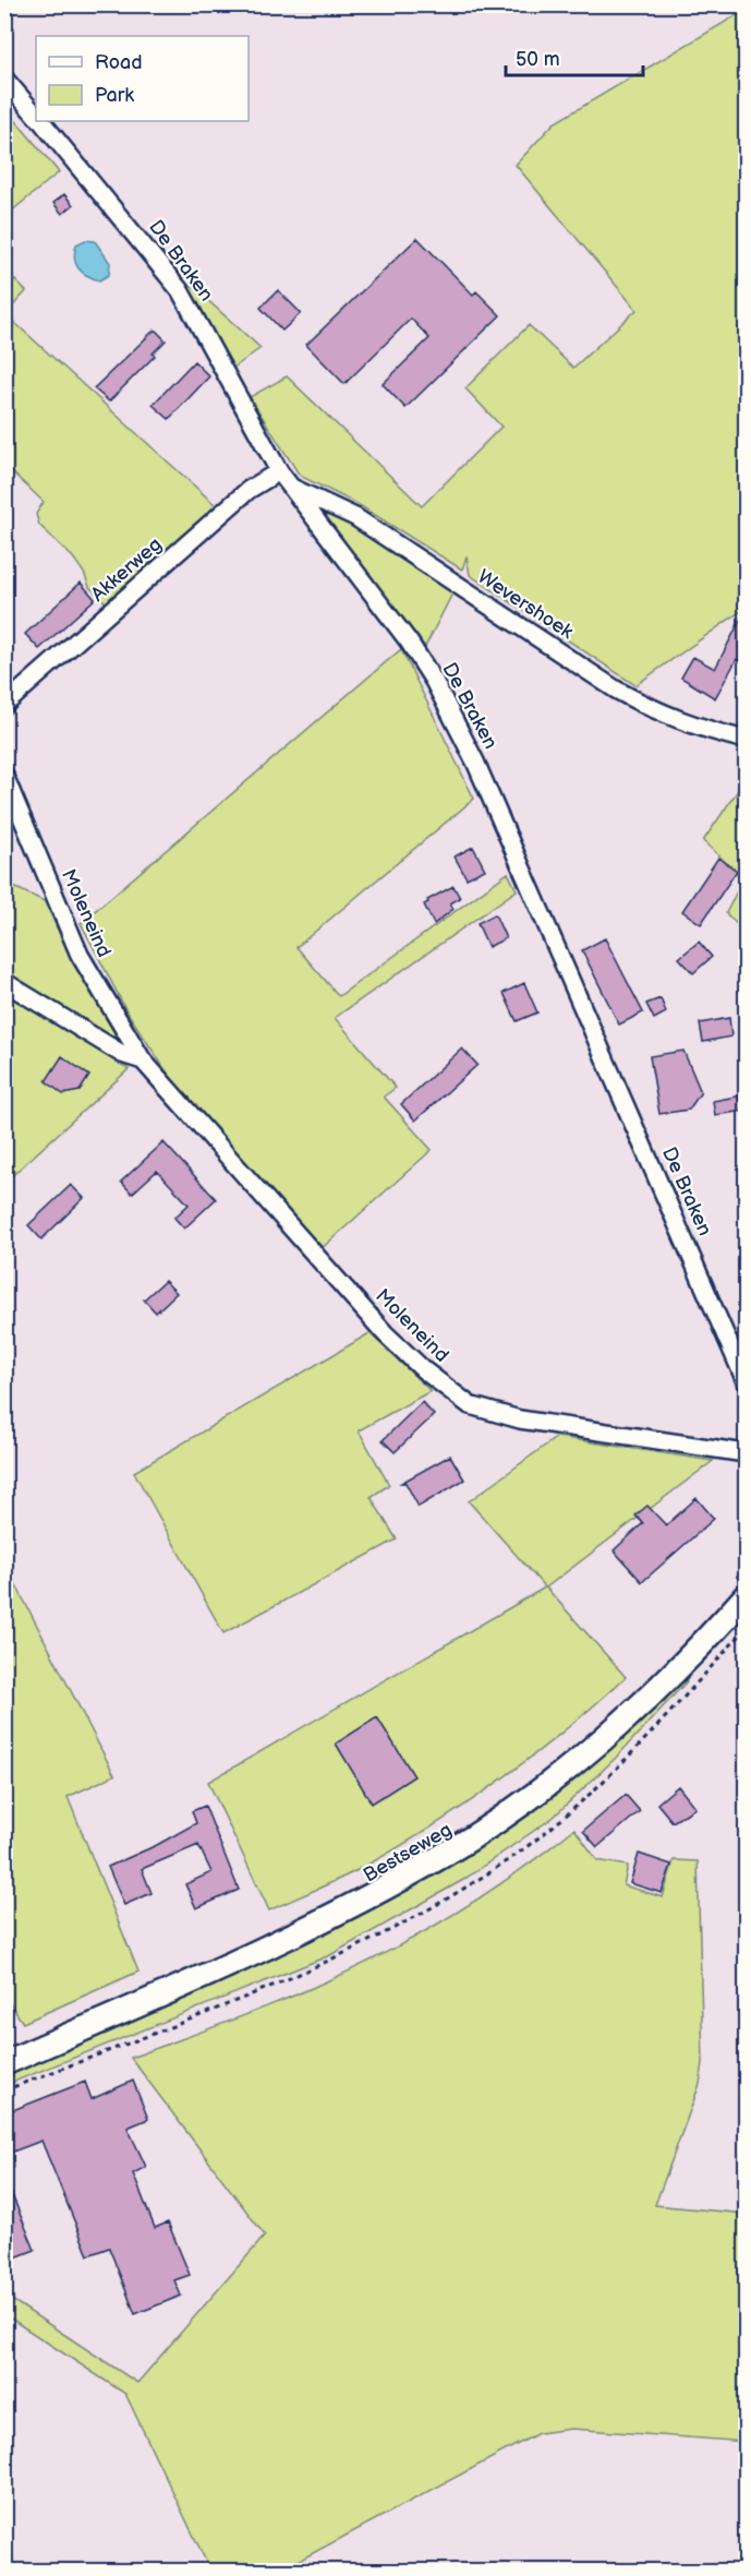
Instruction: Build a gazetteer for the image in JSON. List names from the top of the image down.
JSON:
{
  "streets": {
    "main road": ["Bestseweg"],
    "street": [
      "De Braken",
      "Akkerweg",
      "Wevershoek",
      "Moleneind"
    ]
  },
  "crossings": [
    ["De Braken", "Akkerweg"],
    ["De Braken", "Wevershoek"]
  ],
  "legend": ["Road", "Park"],
  "scale_bar": "50 m"
}
